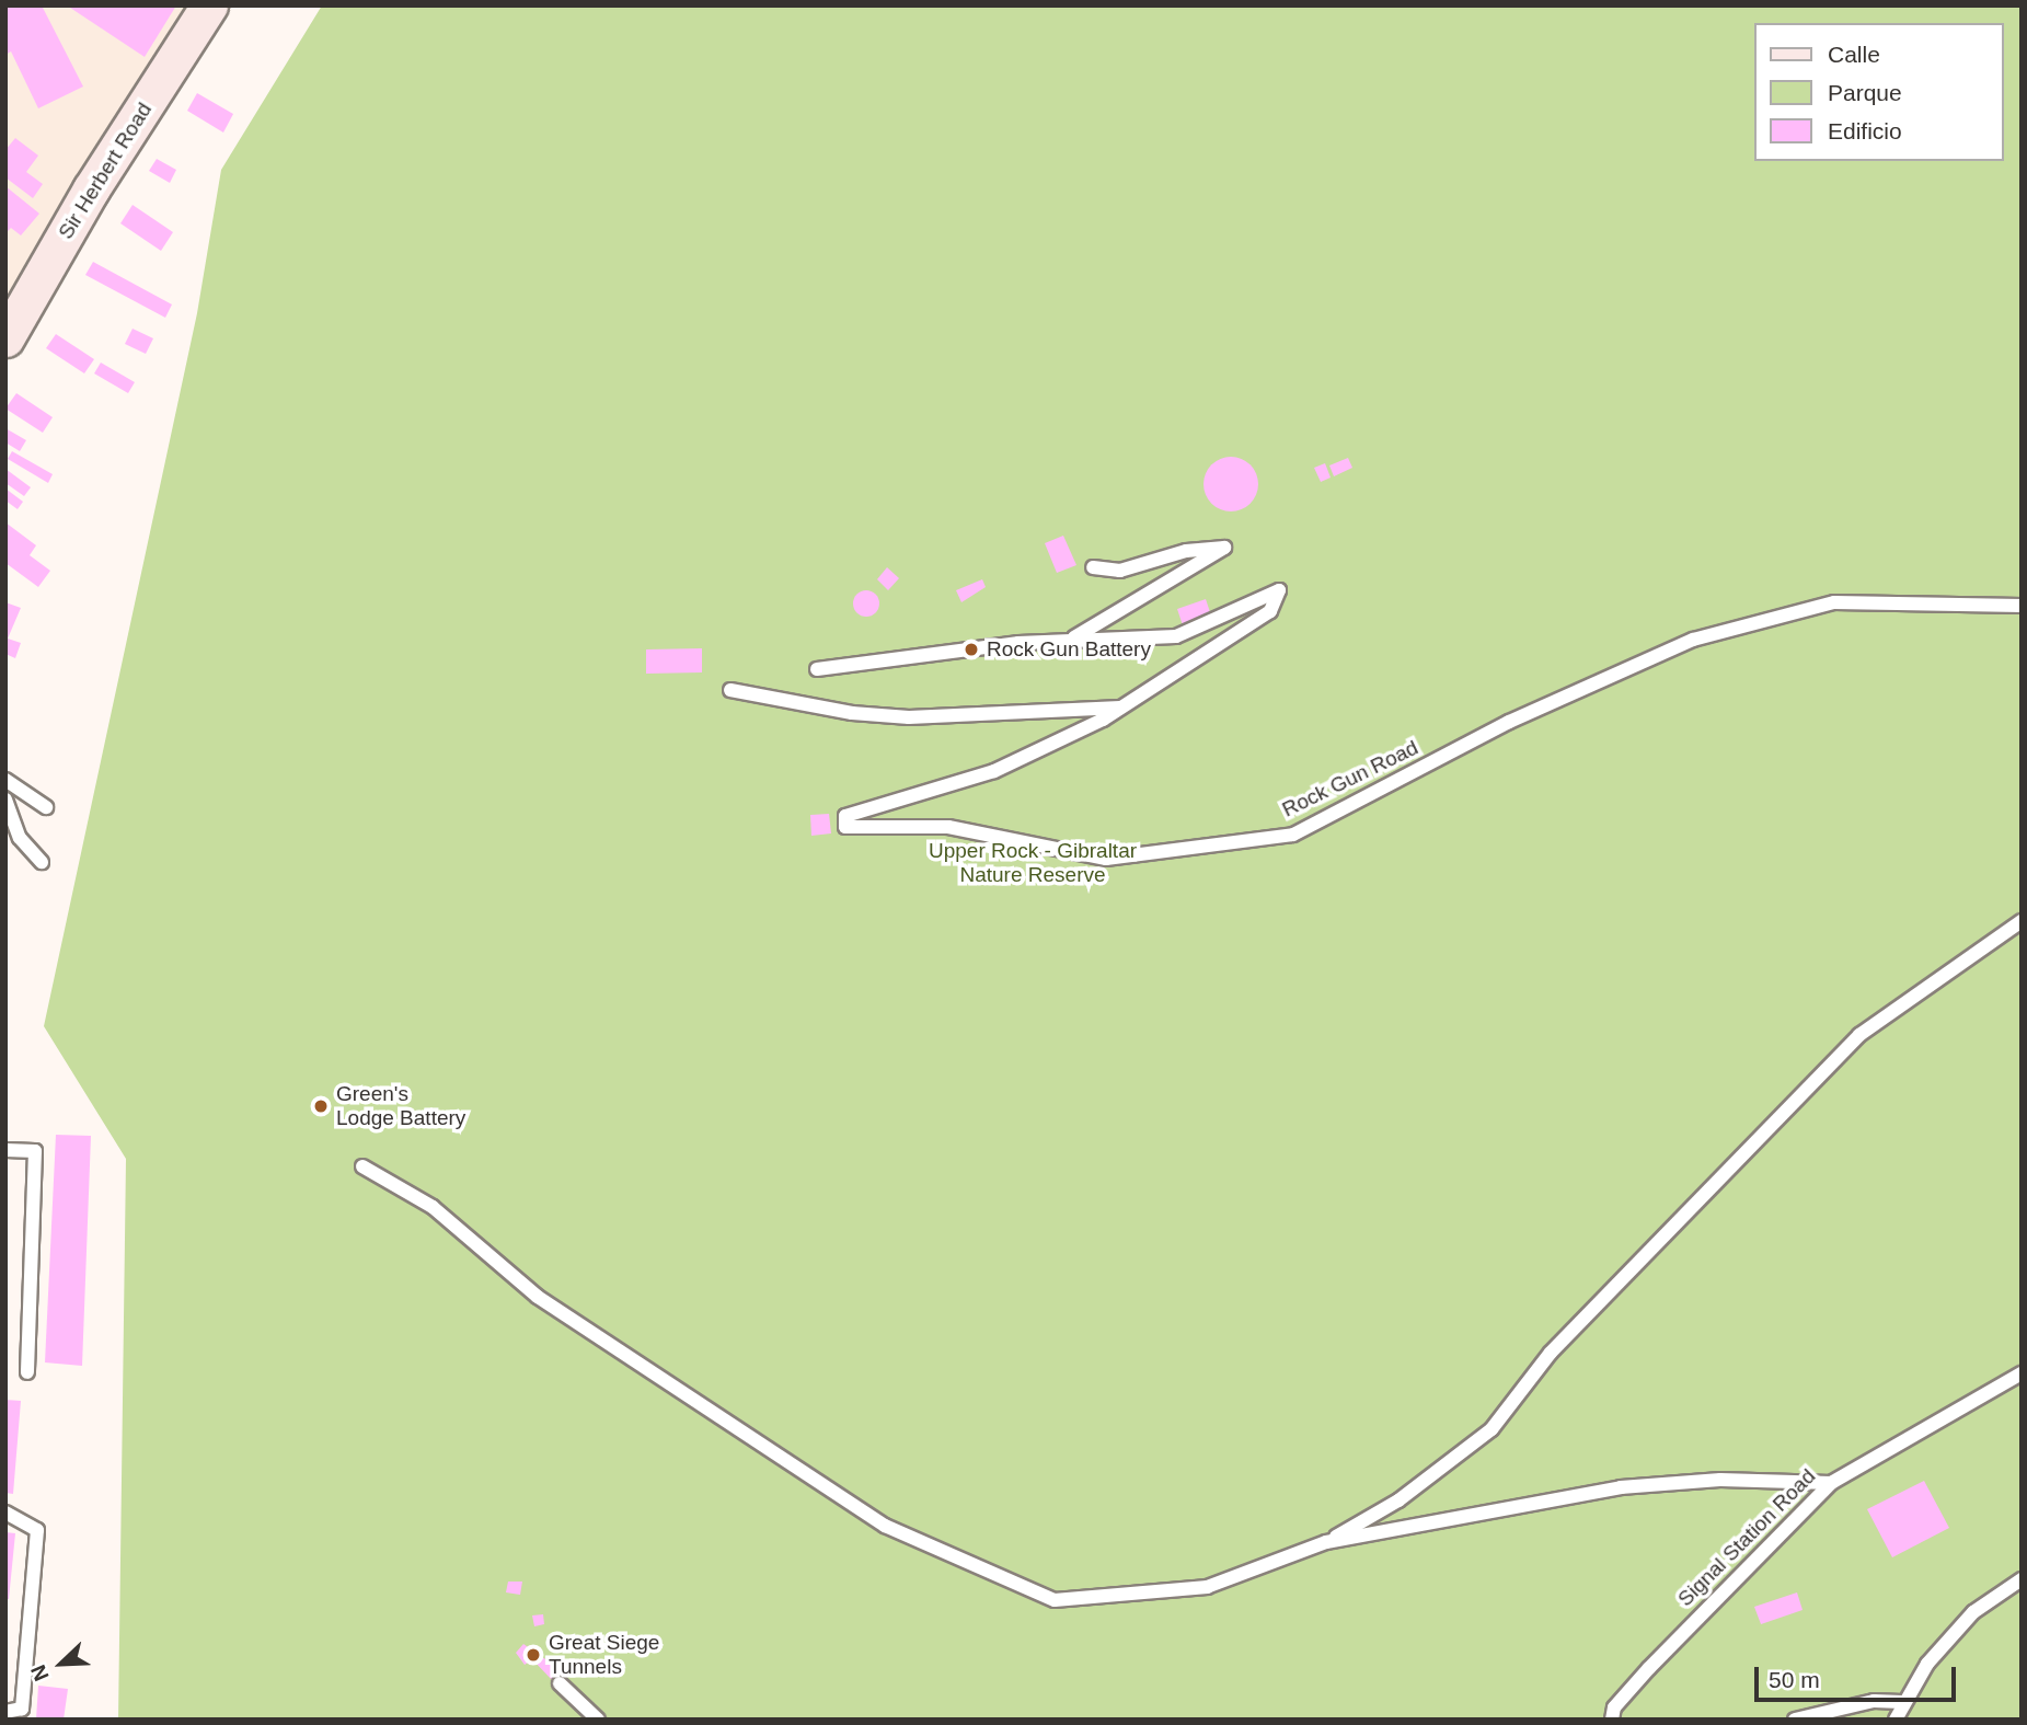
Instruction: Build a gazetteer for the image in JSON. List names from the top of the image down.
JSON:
{
  "streets": {
    "main road": ["Sir Herbert Road"],
    "lane": ["Rock Gun Road", "Signal Station Road"]
  },
  "parks": ["Upper Rock - Gibraltar Nature Reserve"],
  "places": ["Rock Gun Battery", "Green's Lodge Battery", "Great Siege Tunnels"],
  "legend": ["Calle", "Parque", "Edificio"],
  "scale_bar": "50 m",
  "north": "bottom left"
}
